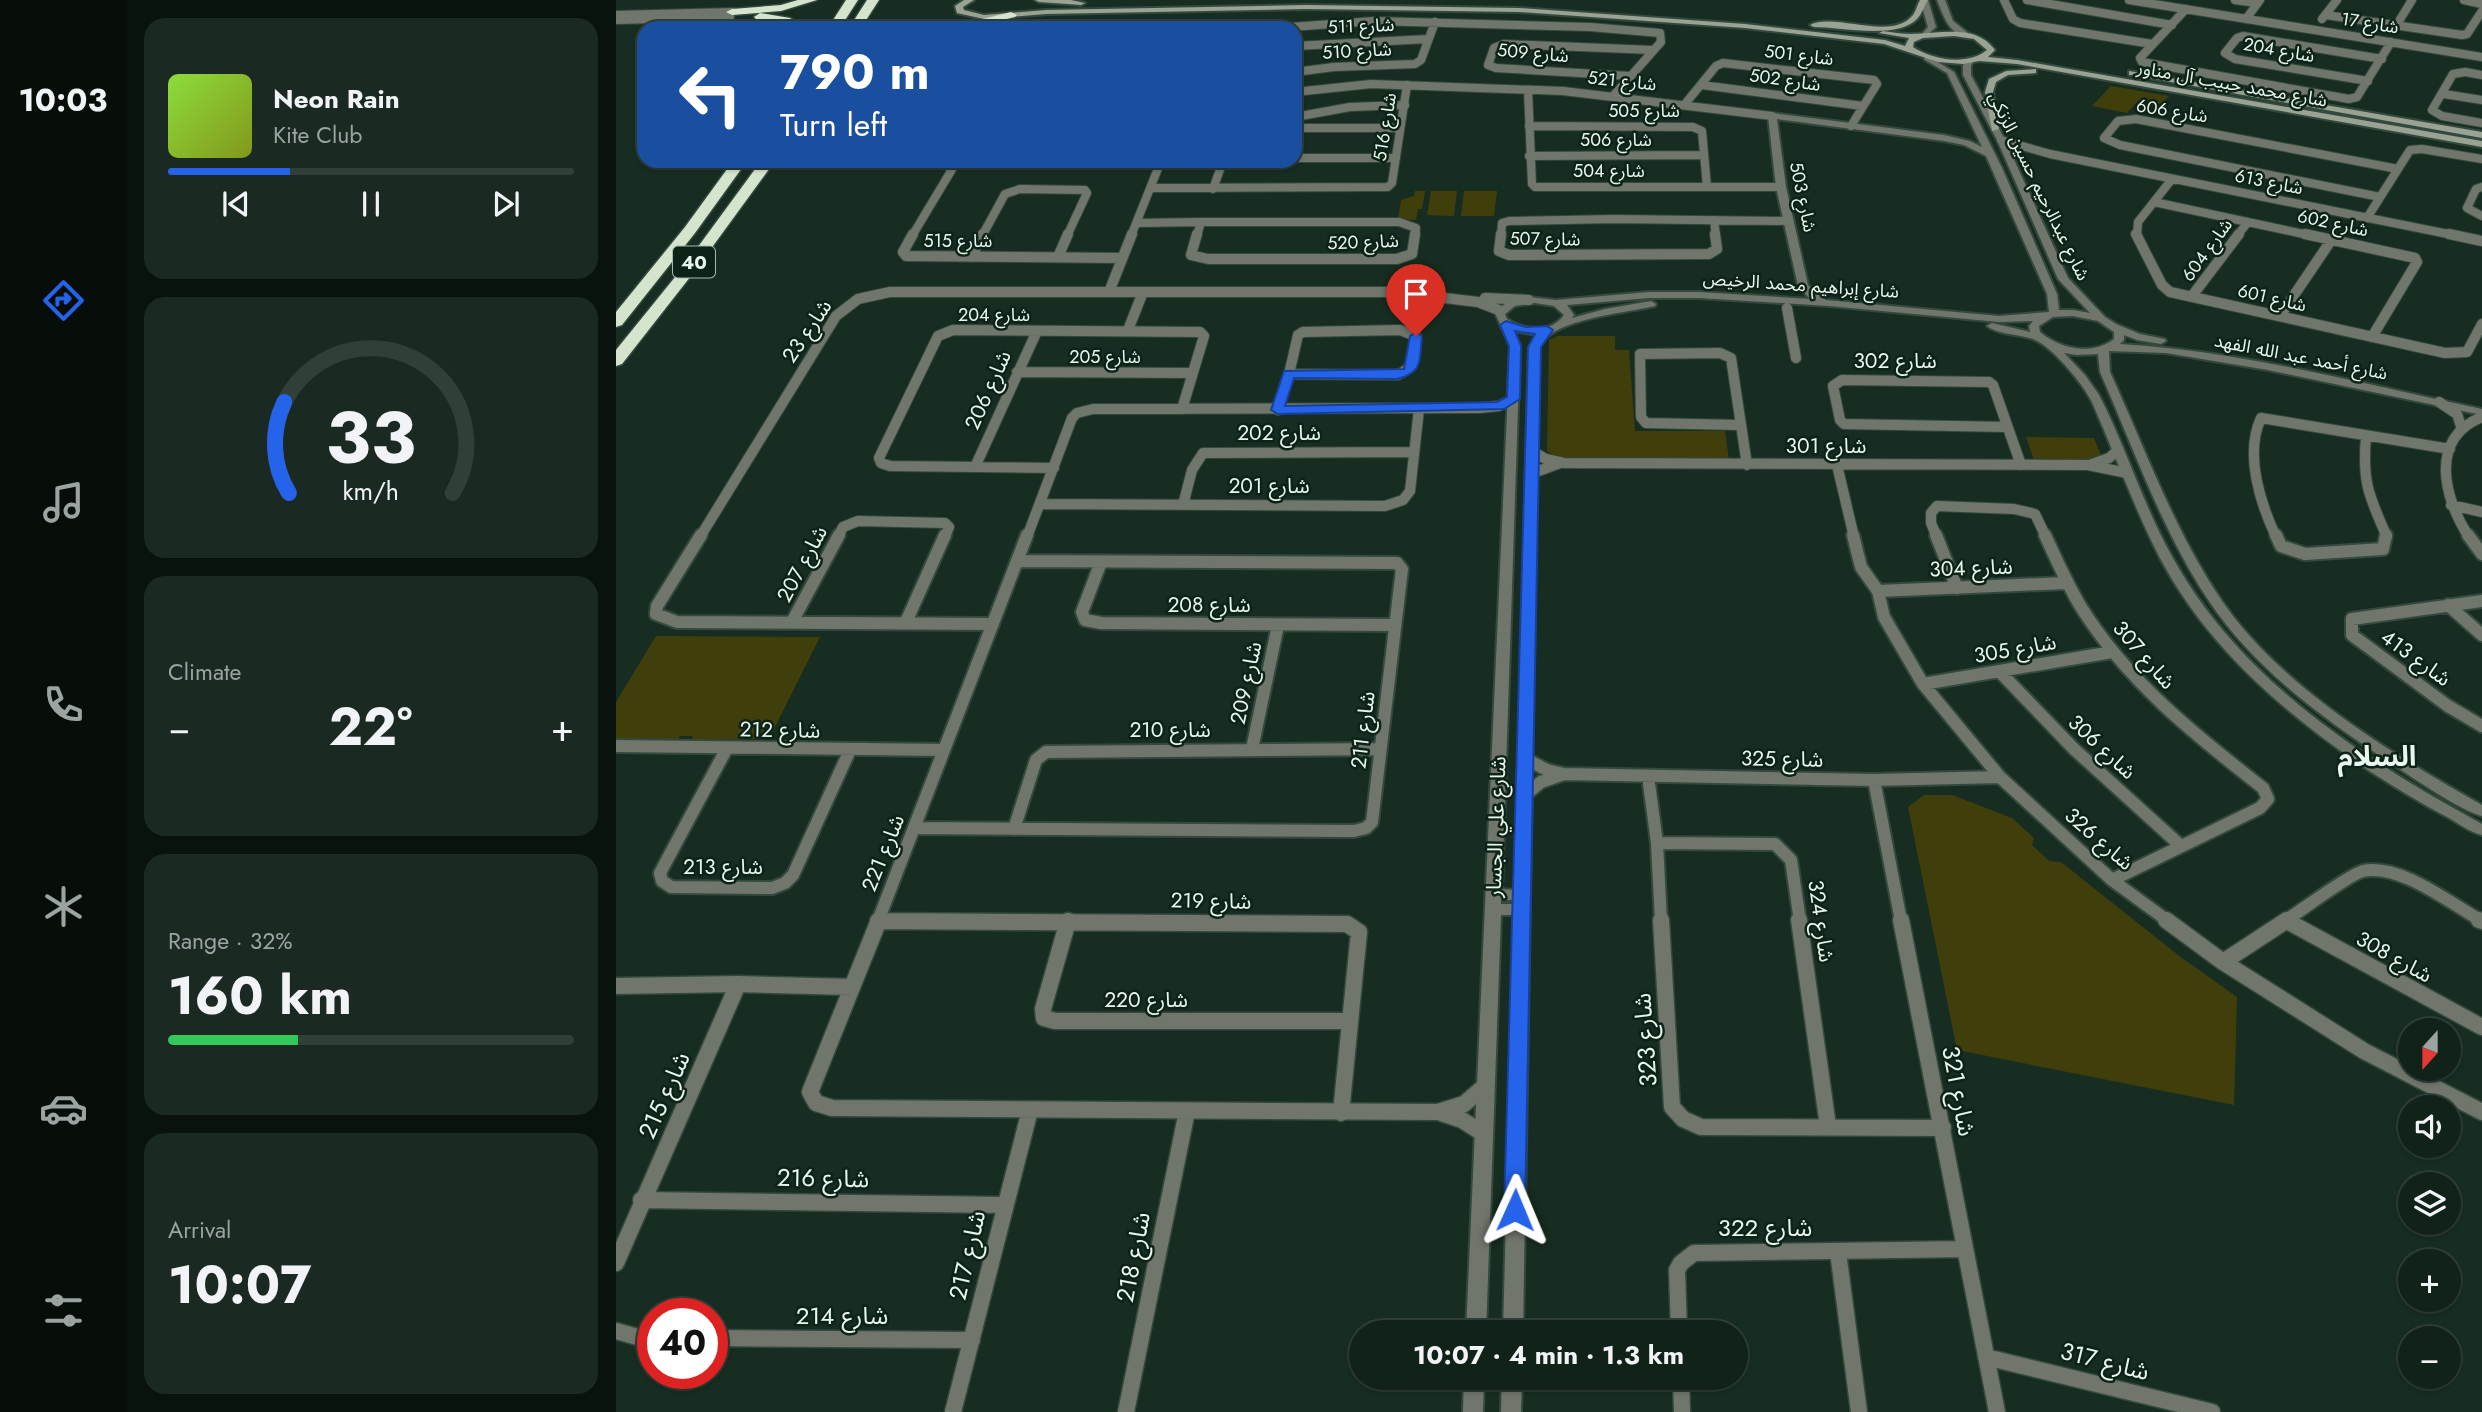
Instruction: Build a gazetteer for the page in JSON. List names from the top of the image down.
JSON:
{
  "streets": {
    "highway": ["40"],
    "main road": ["شارع محمد حبيب آل مناور"],
    "street": [
      "شارع 17",
      "شارع 511",
      "شارع 204",
      "شارع 510",
      "شارع 509",
      "شارع 501",
      "شارع 502",
      "شارع 521",
      "شارع 505",
      "شارع 606",
      "شارع 516",
      "شارع 506",
      "شارع 504",
      "شارع 613",
      "شارع عبدالرحيم حسين الزنكي",
      "شارع 503",
      "شارع 602",
      "شارع 507",
      "شارع 515",
      "شارع 520",
      "شارع 604",
      "شارع إبراهيم محمد الرخيص",
      "شارع 601",
      "شارع 23",
      "شارع 205",
      "شارع أحمد عبد الله الفهد",
      "شارع 302",
      "شارع 206",
      "شارع 202",
      "شارع 301",
      "شارع 201",
      "شارع 207",
      "شارع 304",
      "شارع 208",
      "شارع 305",
      "شارع 307",
      "شارع 413",
      "شارع 209",
      "شارع 212",
      "شارع 210",
      "شارع 211",
      "شارع 306",
      "شارع 325",
      "شارع علي الجسار",
      "شارع 326",
      "شارع 221",
      "شارع 213",
      "شارع 219",
      "شارع 324",
      "شارع 308",
      "شارع 220",
      "شارع 323",
      "شارع 321",
      "شارع 215",
      "شارع 216",
      "شارع 322",
      "شارع 217",
      "شارع 218",
      "شارع 214",
      "شارع 317"
    ]
  },
  "crossings": [
    ["شارع 511", "شارع 510"],
    ["شارع 204", "شارع 205"],
    ["شارع 204", "شارع 206"],
    ["شارع 204", "شارع 221"],
    ["شارع 501", "شارع 502"],
    ["شارع 501", "شارع 521"],
    ["شارع 521", "شارع 516"],
    ["شارع 521", "شارع 504"],
    ["شارع 521", "شارع عبدالرحيم حسين الزنكي"],
    ["شارع 521", "شارع 503"],
    ["شارع محمد حبيب آل مناور", "شارع عبدالرحيم حسين الزنكي"],
    ["شارع 505", "شارع 506"],
    ["شارع 505", "شارع 504"],
    ["شارع 506", "شارع 504"],
    ["شارع 504", "شارع 503"],
    ["شارع 613", "شارع عبدالرحيم حسين الزنكي"],
    ["شارع 613", "شارع 601"],
    ["شارع عبدالرحيم حسين الزنكي", "شارع إبراهيم محمد الرخيص"],
    ["شارع عبدالرحيم حسين الزنكي", "شارع أحمد عبد الله الفهد"],
    ["شارع 503", "شارع 507"],
    ["شارع 602", "شارع 604"],
    ["شارع 602", "شارع 601"],
    ["شارع 604", "شارع 601"],
    ["شارع إبراهيم محمد الرخيص", "شارع 23"],
    ["شارع إبراهيم محمد الرخيص", "شارع أحمد عبد الله الفهد"],
    ["شارع إبراهيم محمد الرخيص", "شارع علي الجسار"],
    ["شارع 23", "شارع 207"],
    ["شارع 23", "شارع علي الجسار"],
    ["شارع 23", "شارع 221"],
    ["شارع 205", "شارع 206"],
    ["شارع 302", "شارع 301"],
    ["شارع 202", "شارع 201"],
    ["شارع 301", "شارع علي الجسار"],
    ["شارع 301", "شارع 326"],
    ["شارع 201", "شارع 221"],
    ["شارع 304", "شارع 307"],
    ["شارع 304", "شارع 326"],
    ["شارع 208", "شارع 209"],
    ["شارع 208", "شارع 211"],
    ["شارع 305", "شارع 307"],
    ["شارع 305", "شارع 306"],
    ["شارع 305", "شارع 326"],
    ["شارع 307", "شارع 306"],
    ["شارع 307", "شارع 326"],
    ["شارع 209", "شارع 210"],
    ["شارع 212", "شارع 221"],
    ["شارع 212", "شارع 213"],
    ["شارع 210", "شارع 211"],
    ["شارع 211", "شارع 221"],
    ["شارع 325", "شارع علي الجسار"],
    ["شارع 325", "شارع 326"],
    ["شارع 325", "شارع 323"],
    ["شارع 325", "شارع 321"],
    ["شارع علي الجسار", "شارع 221"],
    ["شارع 221", "شارع 219"],
    ["شارع 221", "شارع 217"],
    ["شارع 221", "شارع 218"],
    ["شارع 219", "شارع 220"],
    ["شارع 324", "شارع 323"],
    ["شارع 323", "شارع 321"],
    ["شارع 321", "شارع 322"],
    ["شارع 321", "شارع 317"],
    ["شارع 215", "شارع 216"],
    ["شارع 216", "شارع 217"],
    ["شارع 217", "شارع 214"]
  ],
  "districts": ["السلام"],
  "north": "bottom",
  "page": {
    "tabs": "10:03",
    "turn": ["790 m", "Turn left"],
    "song": ["Neon Rain", "Kite Club"],
    "tile": [
      "Climate",
      ["Range · 32%", "160 km"],
      ["Arrival", "10:07"]
    ],
    "heat": ["−", "22°", "+"],
    "map_buttons": ["+", "−"],
    "limit": "40",
    "trip": "10:07 · 4 min · 1.3 km",
    "gauge": ["33", "km/h"]
  }
}
